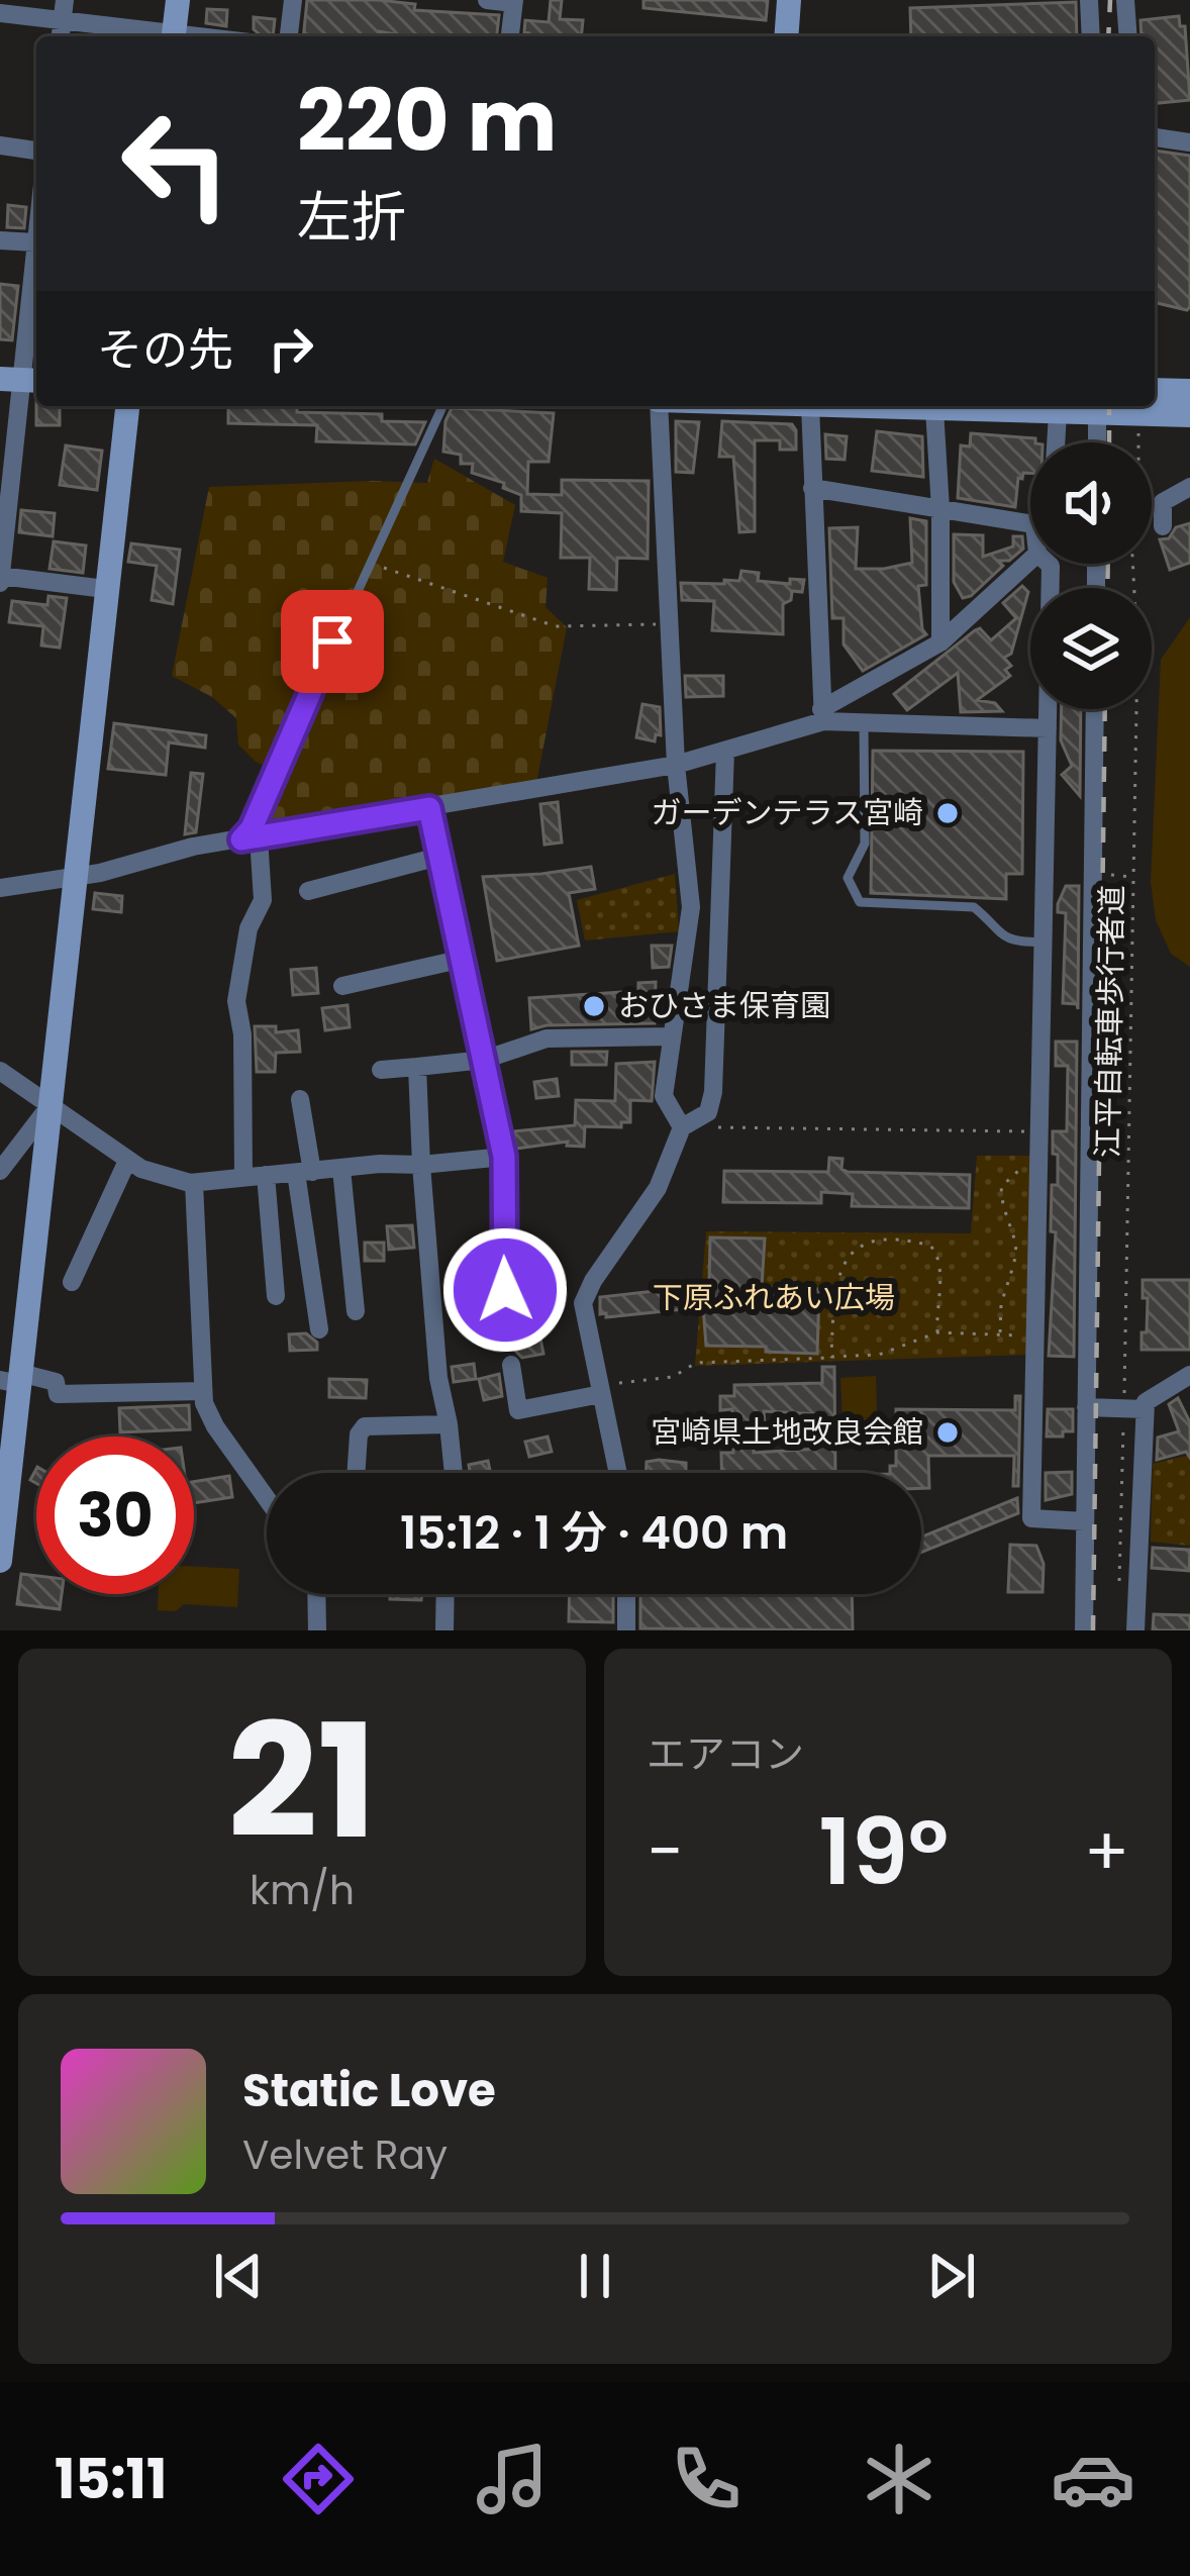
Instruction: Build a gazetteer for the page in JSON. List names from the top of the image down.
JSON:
{
  "streets": {
    "path": ["江平自転車歩行者道"]
  },
  "parks": ["下原ふれあい広場"],
  "places": ["ガーデンテラス宮崎", "おひさま保育園", "宮崎県土地改良会館"],
  "page": {
    "turn": ["220 m", "左折"],
    "then": "その先",
    "limit": "30",
    "trip": "15:12 · 1 分 · 400 m",
    "tile": [
      ["21", "km/h"],
      "エアコン"
    ],
    "heat": ["−", "19°", "+"],
    "song": ["Static Love", "Velvet Ray"],
    "tabs": "15:11"
  }
}
